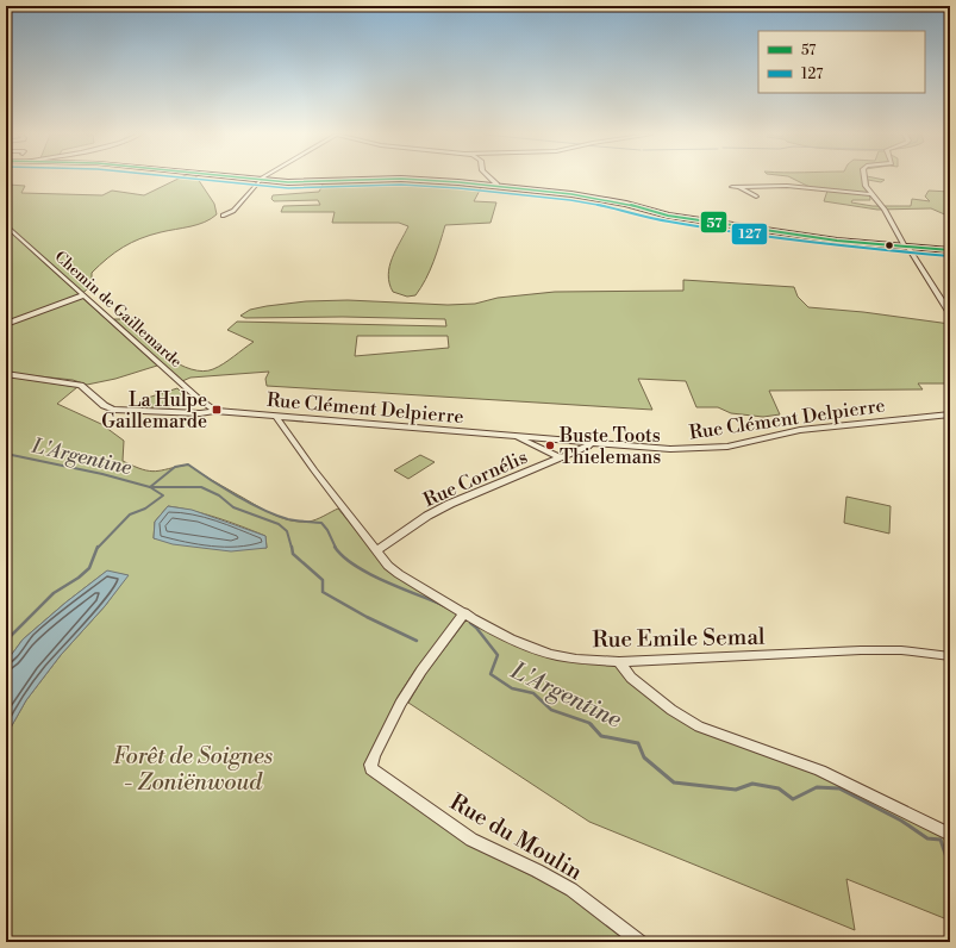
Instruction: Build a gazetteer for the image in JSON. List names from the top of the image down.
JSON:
{
  "streets": {
    "street": [
      "Chemin de Gaillemarde",
      "Rue Clément Delpierre",
      "Rue Cornélis",
      "Rue Emile Semal",
      "Rue du Moulin"
    ]
  },
  "crossings": [
    ["Chemin de Gaillemarde", "Rue Clément Delpierre"],
    ["Rue Clément Delpierre", "Rue Cornélis"],
    ["Rue Clément Delpierre", "Rue Emile Semal"],
    ["Rue Cornélis", "Rue Emile Semal"],
    ["Rue Emile Semal", "Rue du Moulin"]
  ],
  "water": ["L'Argentine"],
  "parks": ["Forêt de Soignes - Zoniënwoud"],
  "places": {
    "transit": ["La Hulpe Gaillemarde"],
    "other": ["Buste Toots Thielemans"]
  },
  "lines": ["transit line 57", "transit line 127"],
  "legend": ["57", "127"]
}
